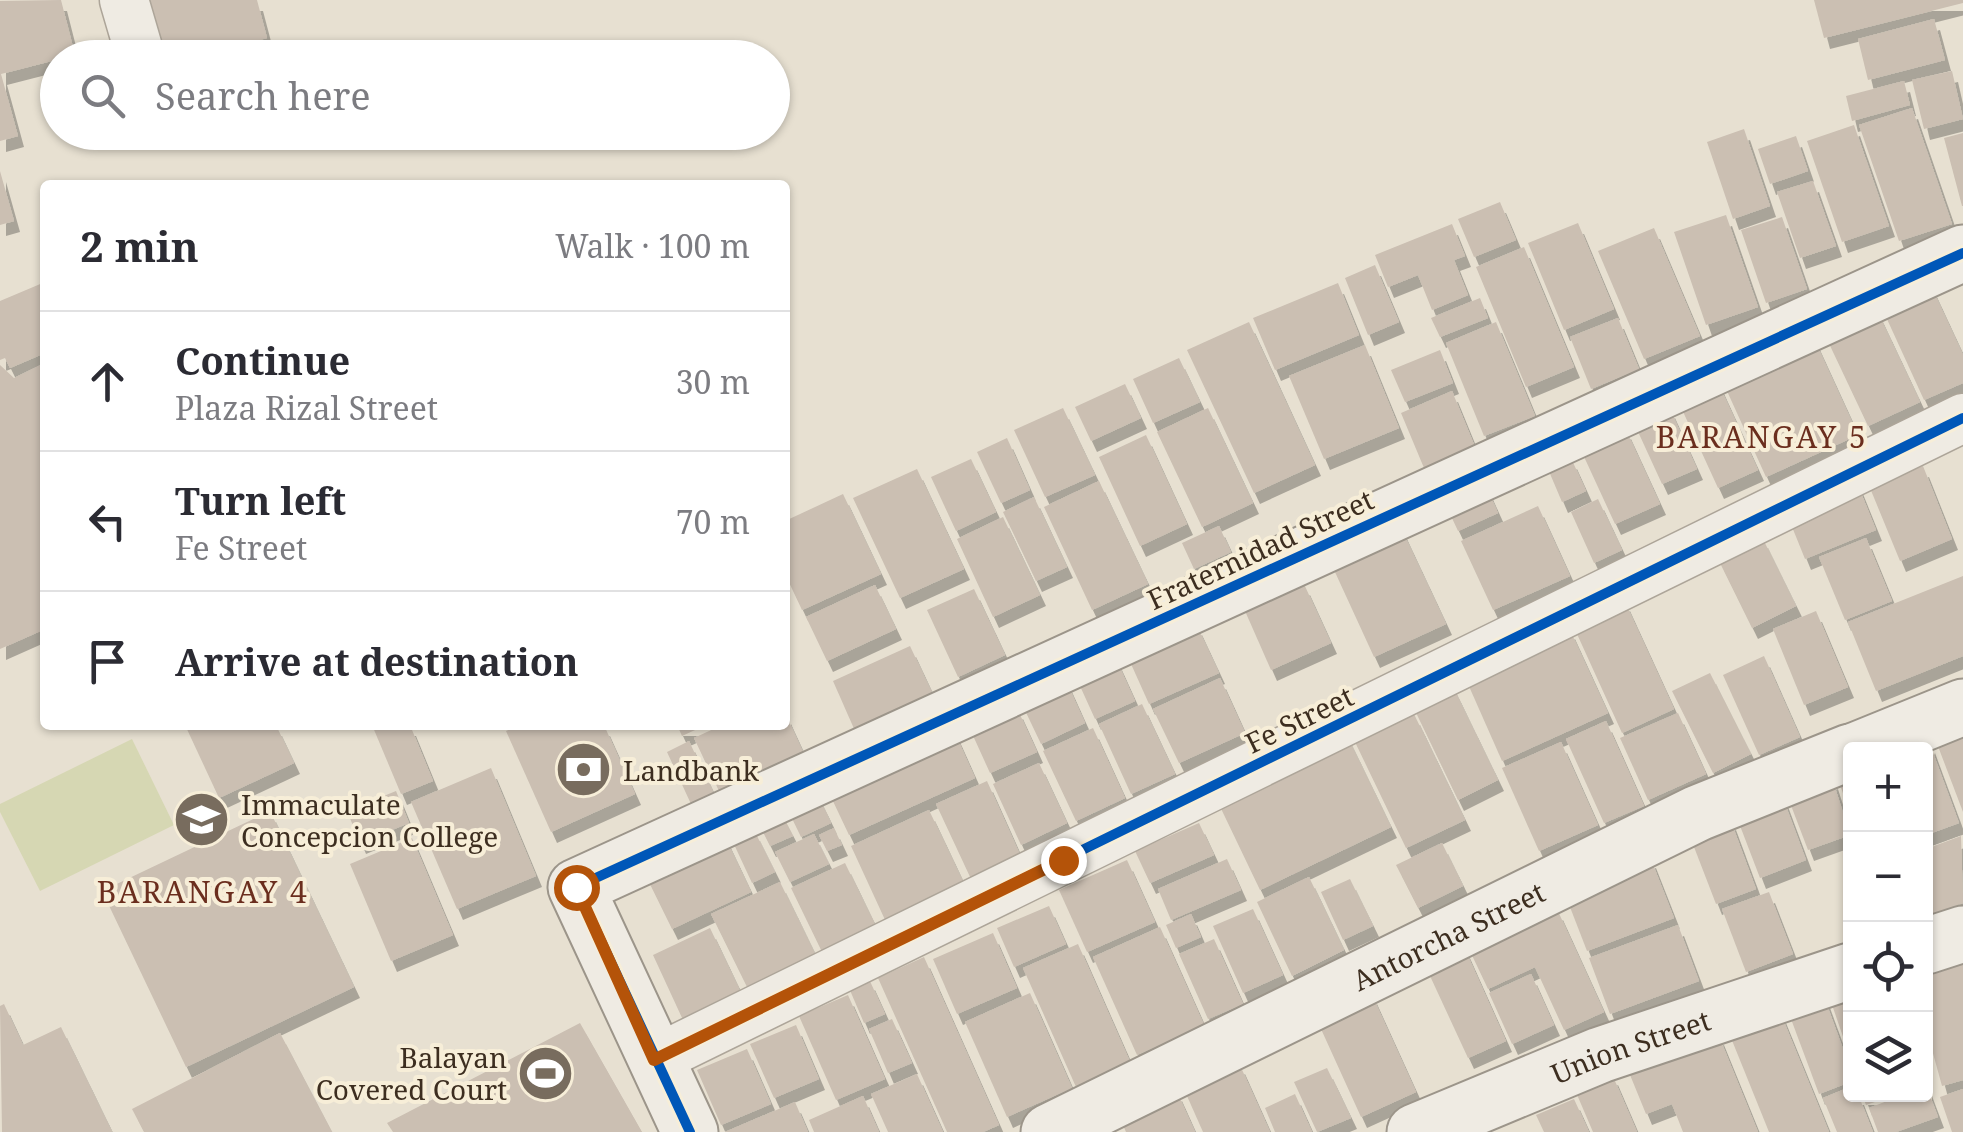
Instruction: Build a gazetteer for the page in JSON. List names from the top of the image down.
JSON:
{
  "streets": {
    "street": [
      "Fraternidad Street",
      "Fe Street",
      "Antorcha Street",
      "Union Street"
    ]
  },
  "crossings": [
    ["Fraternidad Street", "Fe Street"]
  ],
  "districts": ["BARANGAY 5", "BARANGAY 4"],
  "places": {
    "bank": ["Landbank"],
    "school or university": ["Immaculate Concepcion College"],
    "sports": ["Balayan Covered Court"]
  },
  "page": {
    "search": "Search here",
    "heading": ["2 min", "Walk · 100 m"],
    "list": [
      ["Continue", "Plaza Rizal Street", "30 m"],
      ["Turn left", "Fe Street", "70 m"],
      "Arrive at destination"
    ],
    "map_buttons": ["+", "−"]
  }
}
